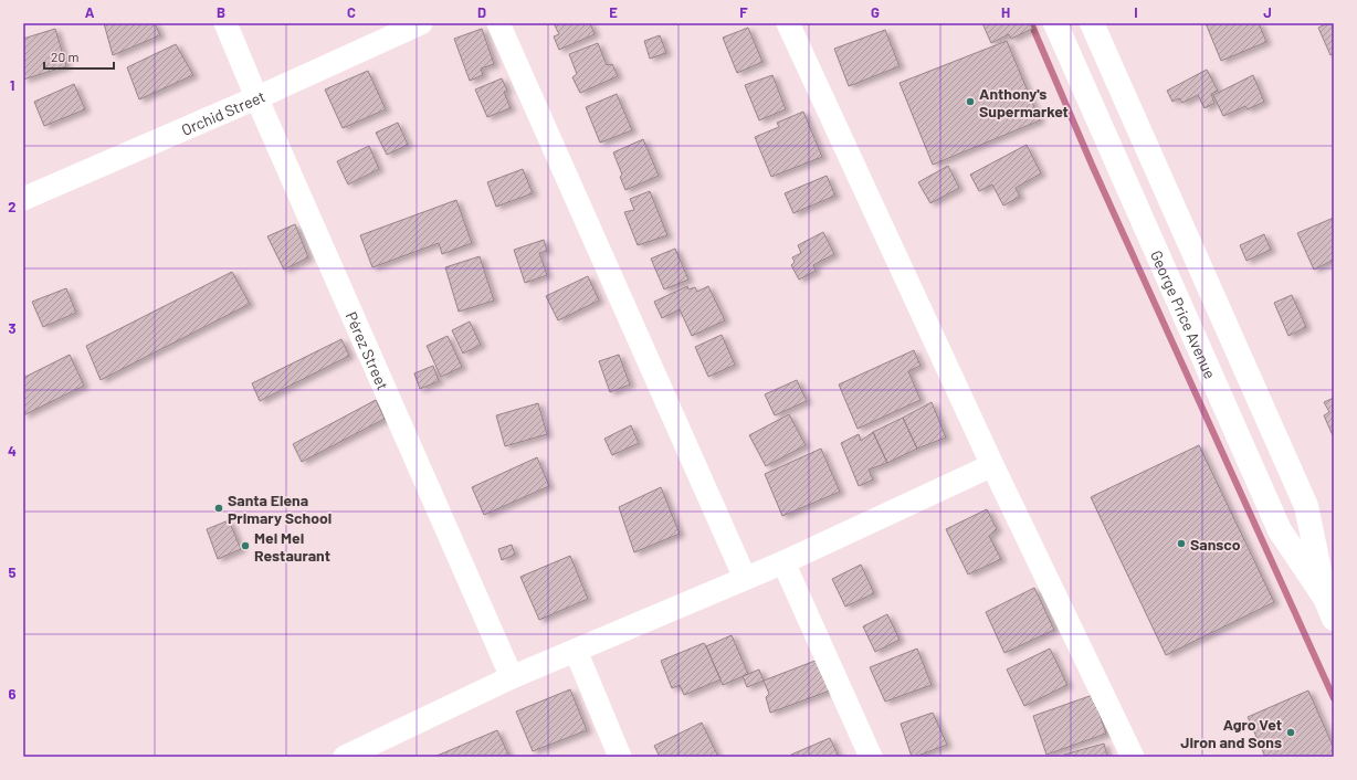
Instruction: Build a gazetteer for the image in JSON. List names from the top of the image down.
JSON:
{
  "streets": {
    "main road": ["George Price Avenue"],
    "street": ["Orchid Street", "Pérez Street"]
  },
  "crossings": [
    ["Orchid Street", "Pérez Street"]
  ],
  "places": [
    "Anthony's Supermarket",
    "Santa Elena Primary School",
    "Sansco",
    "Mei Mei Restaurant",
    "Agro Vet Jiron and Sons"
  ],
  "scale_bar": "20 m",
  "grid": {
    "columns": [
      "A",
      "B",
      "C",
      "D",
      "E",
      "F",
      "G",
      "H",
      "I",
      "J"
    ],
    "rows": [
      "1",
      "2",
      "3",
      "4",
      "5",
      "6"
    ]
  }
}
